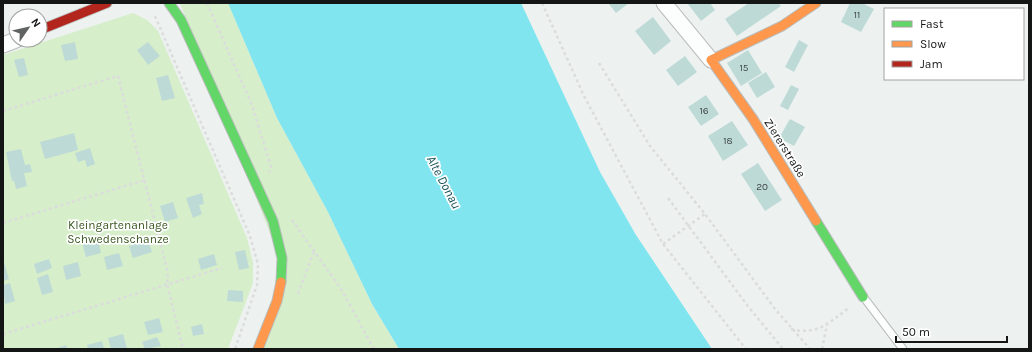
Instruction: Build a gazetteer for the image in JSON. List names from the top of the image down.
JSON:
{
  "streets": {
    "street": ["Ziererstraße"]
  },
  "water": ["Alte Donau"],
  "parks": ["Kleingartenanlage Schwedenschanze"],
  "house_numbers": [
    "11",
    "15",
    "16",
    "18",
    "20"
  ],
  "legend": ["Fast", "Slow", "Jam"],
  "scale_bar": "50 m",
  "north": "top right"
}
